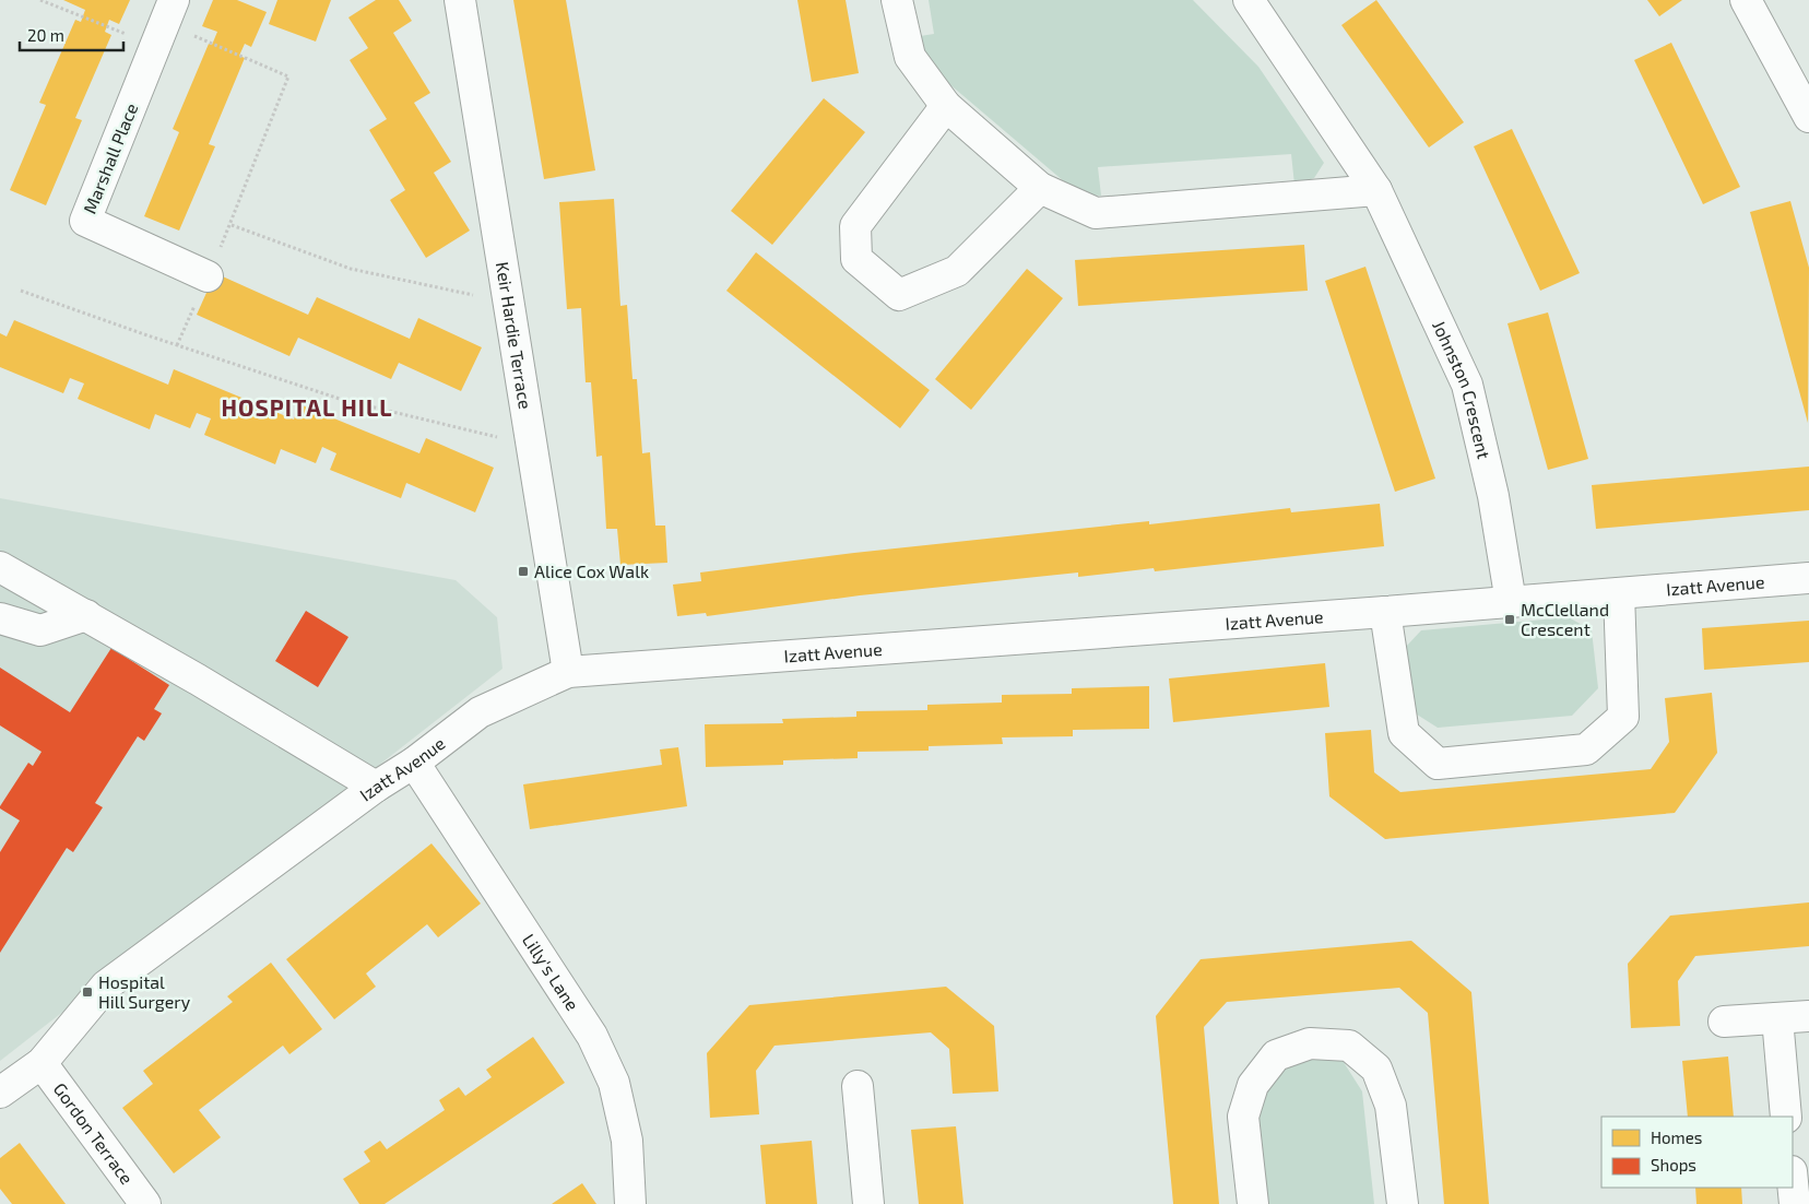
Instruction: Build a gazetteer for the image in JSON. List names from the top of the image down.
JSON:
{
  "streets": {
    "street": [
      "Marshall Place",
      "Keir Hardie Terrace",
      "Johnston Crescent",
      "Izatt Avenue",
      "Lilly's Lane",
      "Gordon Terrace"
    ]
  },
  "crossings": [
    ["Keir Hardie Terrace", "Izatt Avenue"],
    ["Johnston Crescent", "Izatt Avenue"],
    ["Izatt Avenue", "Lilly's Lane"],
    ["Izatt Avenue", "Gordon Terrace"]
  ],
  "districts": ["HOSPITAL HILL"],
  "places": {
    "transit": ["Alice Cox Walk", "McClelland Crescent", "Hospital Hill Surgery"]
  },
  "legend": ["Homes", "Shops"],
  "scale_bar": "20 m"
}
